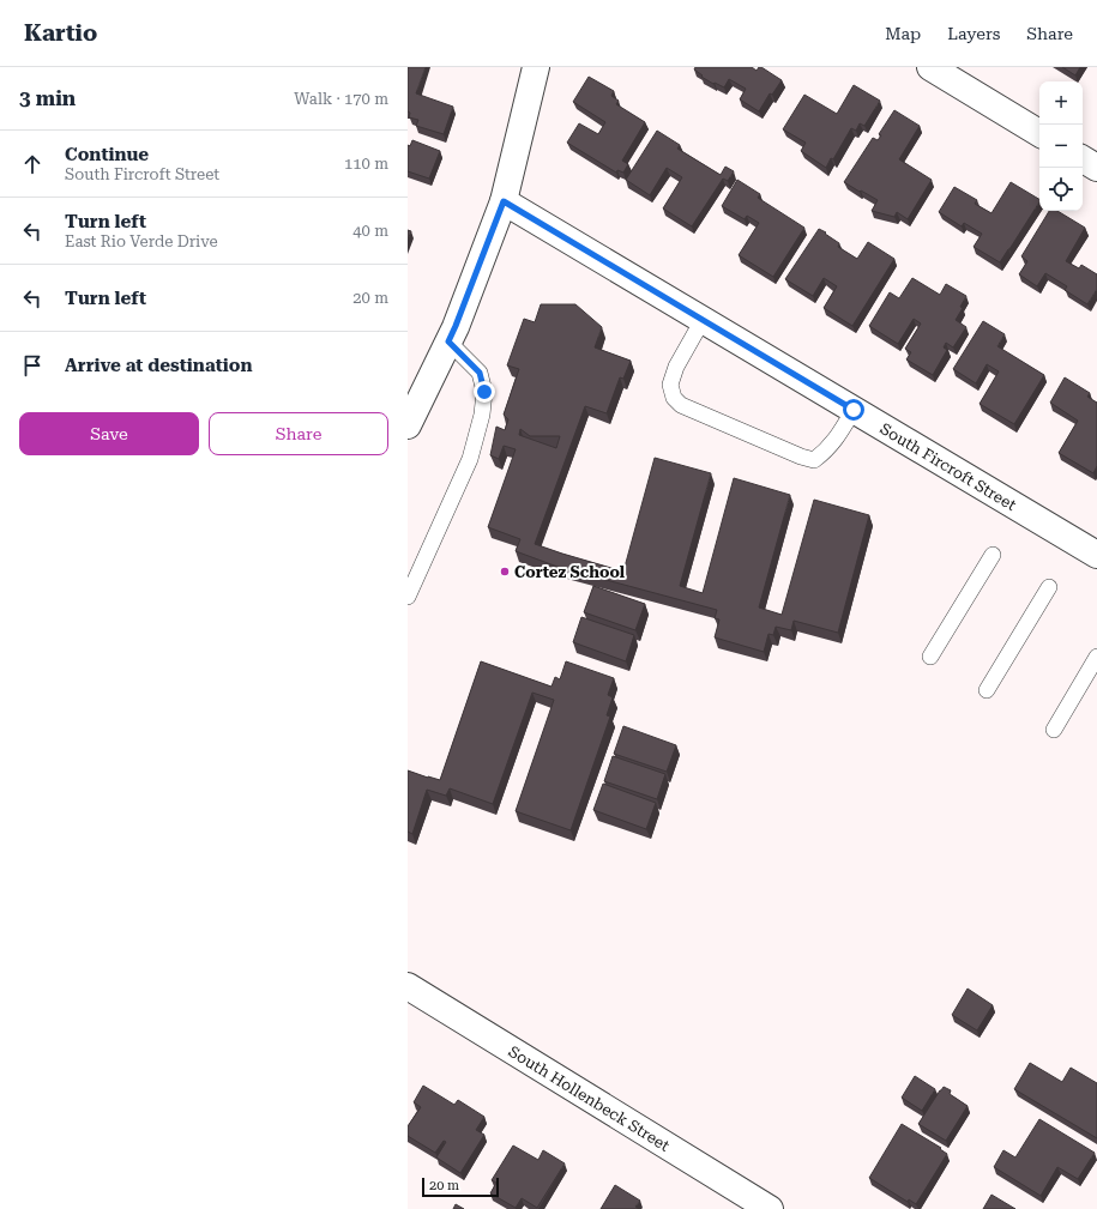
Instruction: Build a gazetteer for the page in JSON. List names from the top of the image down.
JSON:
{
  "streets": {
    "street": ["South Fircroft Street", "South Hollenbeck Street"]
  },
  "places": ["Cortez School"],
  "scale_bar": "20 m",
  "page": {
    "header": "Kartio",
    "nav": ["Map", "Layers", "Share"],
    "heading": ["3 min", "Walk · 170 m"],
    "map_buttons": ["+", "−"],
    "list": [
      ["Continue", "South Fircroft Street", "110 m"],
      ["Turn left", "East Rio Verde Drive", "40 m"],
      ["Turn left", "20 m"],
      "Arrive at destination"
    ],
    "buttons": ["Save", "Share"],
    "scale": "20 m"
  }
}
